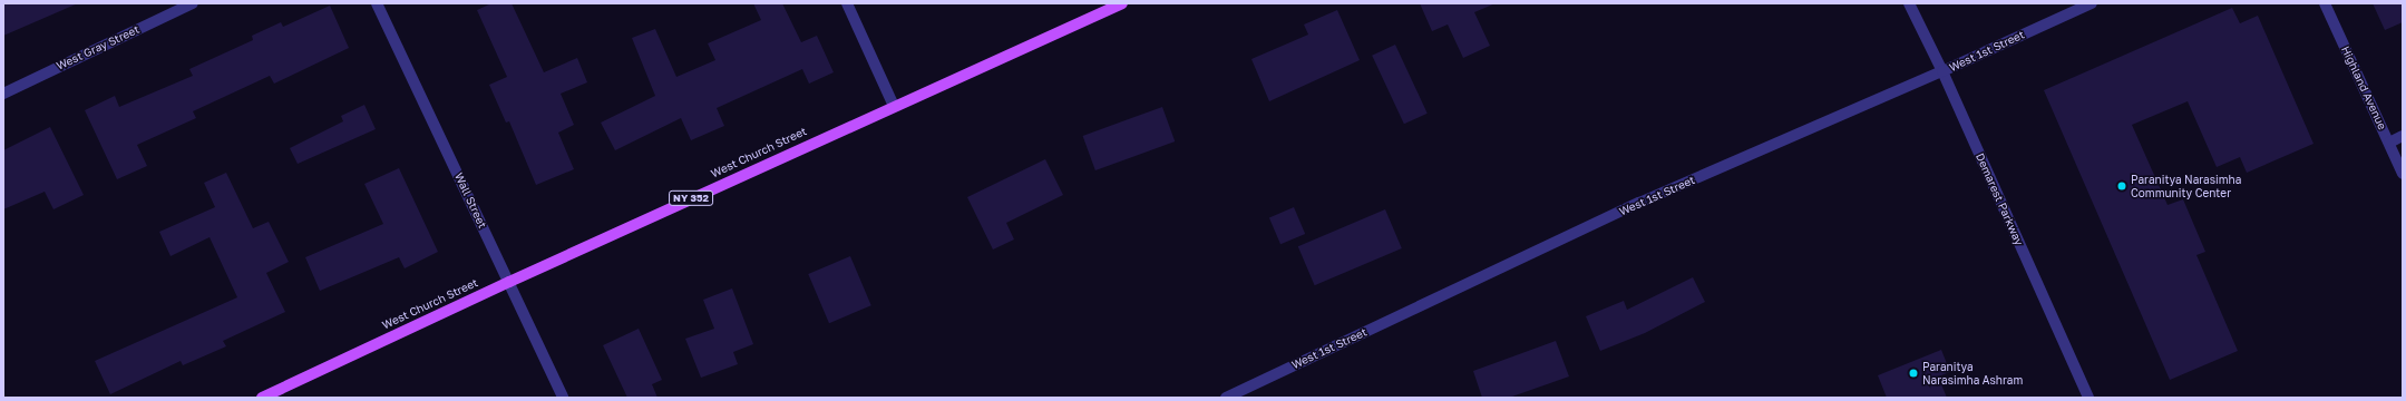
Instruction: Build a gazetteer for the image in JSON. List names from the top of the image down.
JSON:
{
  "streets": {
    "main road": ["West Church Street", "NY 352"],
    "street": [
      "West Gray Street",
      "West 1st Street",
      "Highland Avenue",
      "Demarest Parkway",
      "Wall Street"
    ]
  },
  "crossings": [
    ["West 1st Street", "Demarest Parkway"],
    ["West Church Street", "Wall Street"]
  ],
  "places": ["Paranitya Narasimha Community Center", "Paranitya Narasimha Ashram"]
}
